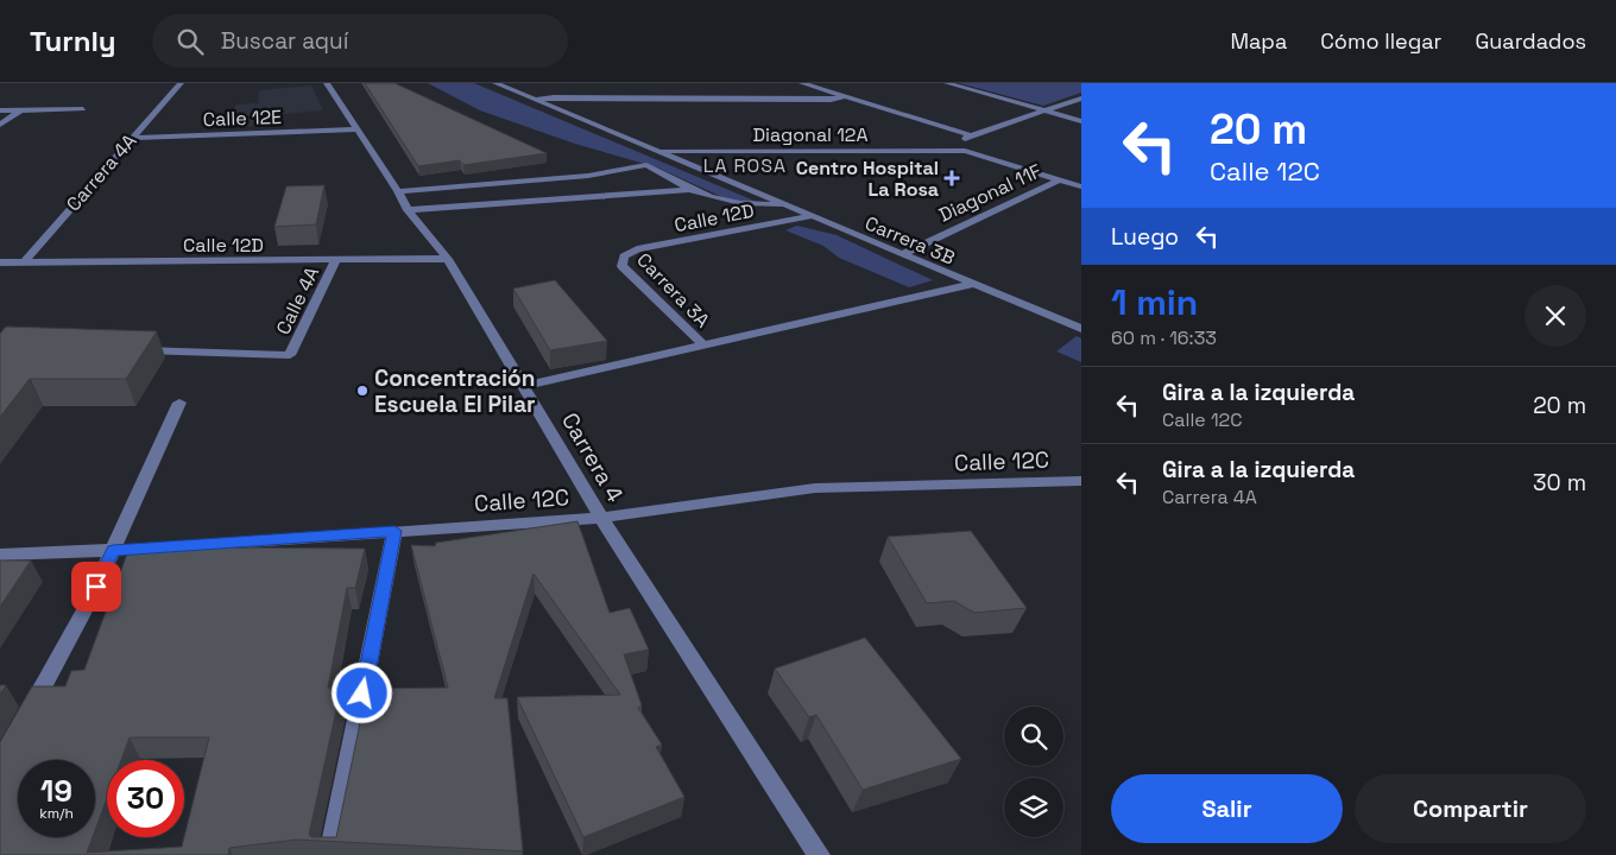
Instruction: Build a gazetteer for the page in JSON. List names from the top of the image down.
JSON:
{
  "streets": {
    "street": [
      "Calle 12E",
      "Diagonal 12A",
      "Carrera 4A",
      "Diagonal 11F",
      "Calle 12D",
      "Carrera 3B",
      "Carrera 3A",
      "Calle 4A",
      "Carrera 4",
      "Calle 12C"
    ]
  },
  "crossings": [
    ["Calle 12E", "Carrera 4A"],
    ["Calle 12E", "Carrera 4"],
    ["Diagonal 12A", "Carrera 3B"],
    ["Carrera 4A", "Calle 12D"],
    ["Diagonal 11F", "Carrera 3B"],
    ["Calle 12D", "Carrera 3B"],
    ["Calle 12D", "Carrera 3A"],
    ["Calle 12D", "Calle 4A"],
    ["Calle 12D", "Carrera 4"],
    ["Carrera 4", "Calle 12C"]
  ],
  "districts": ["LA ROSA"],
  "places": {
    "health": ["Centro Hospital La Rosa"],
    "other": ["Concentración Escuela El Pilar"]
  },
  "page": {
    "header": "Turnly",
    "search": "Buscar aquí",
    "nav": ["Mapa", "Cómo llegar", "Guardados"],
    "turn": ["20 m", "Calle 12C"],
    "then": "Luego",
    "heading": ["1 min", "60 m · 16:33"],
    "list": [
      {
        "name": "Gira a la izquierda",
        "note": "Calle 12C",
        "value": "20 m"
      },
      {
        "name": "Gira a la izquierda",
        "note": "Carrera 4A",
        "value": "30 m"
      }
    ],
    "speed": "19 km/h",
    "limit": "30",
    "buttons": ["Salir", "Compartir"]
  }
}
